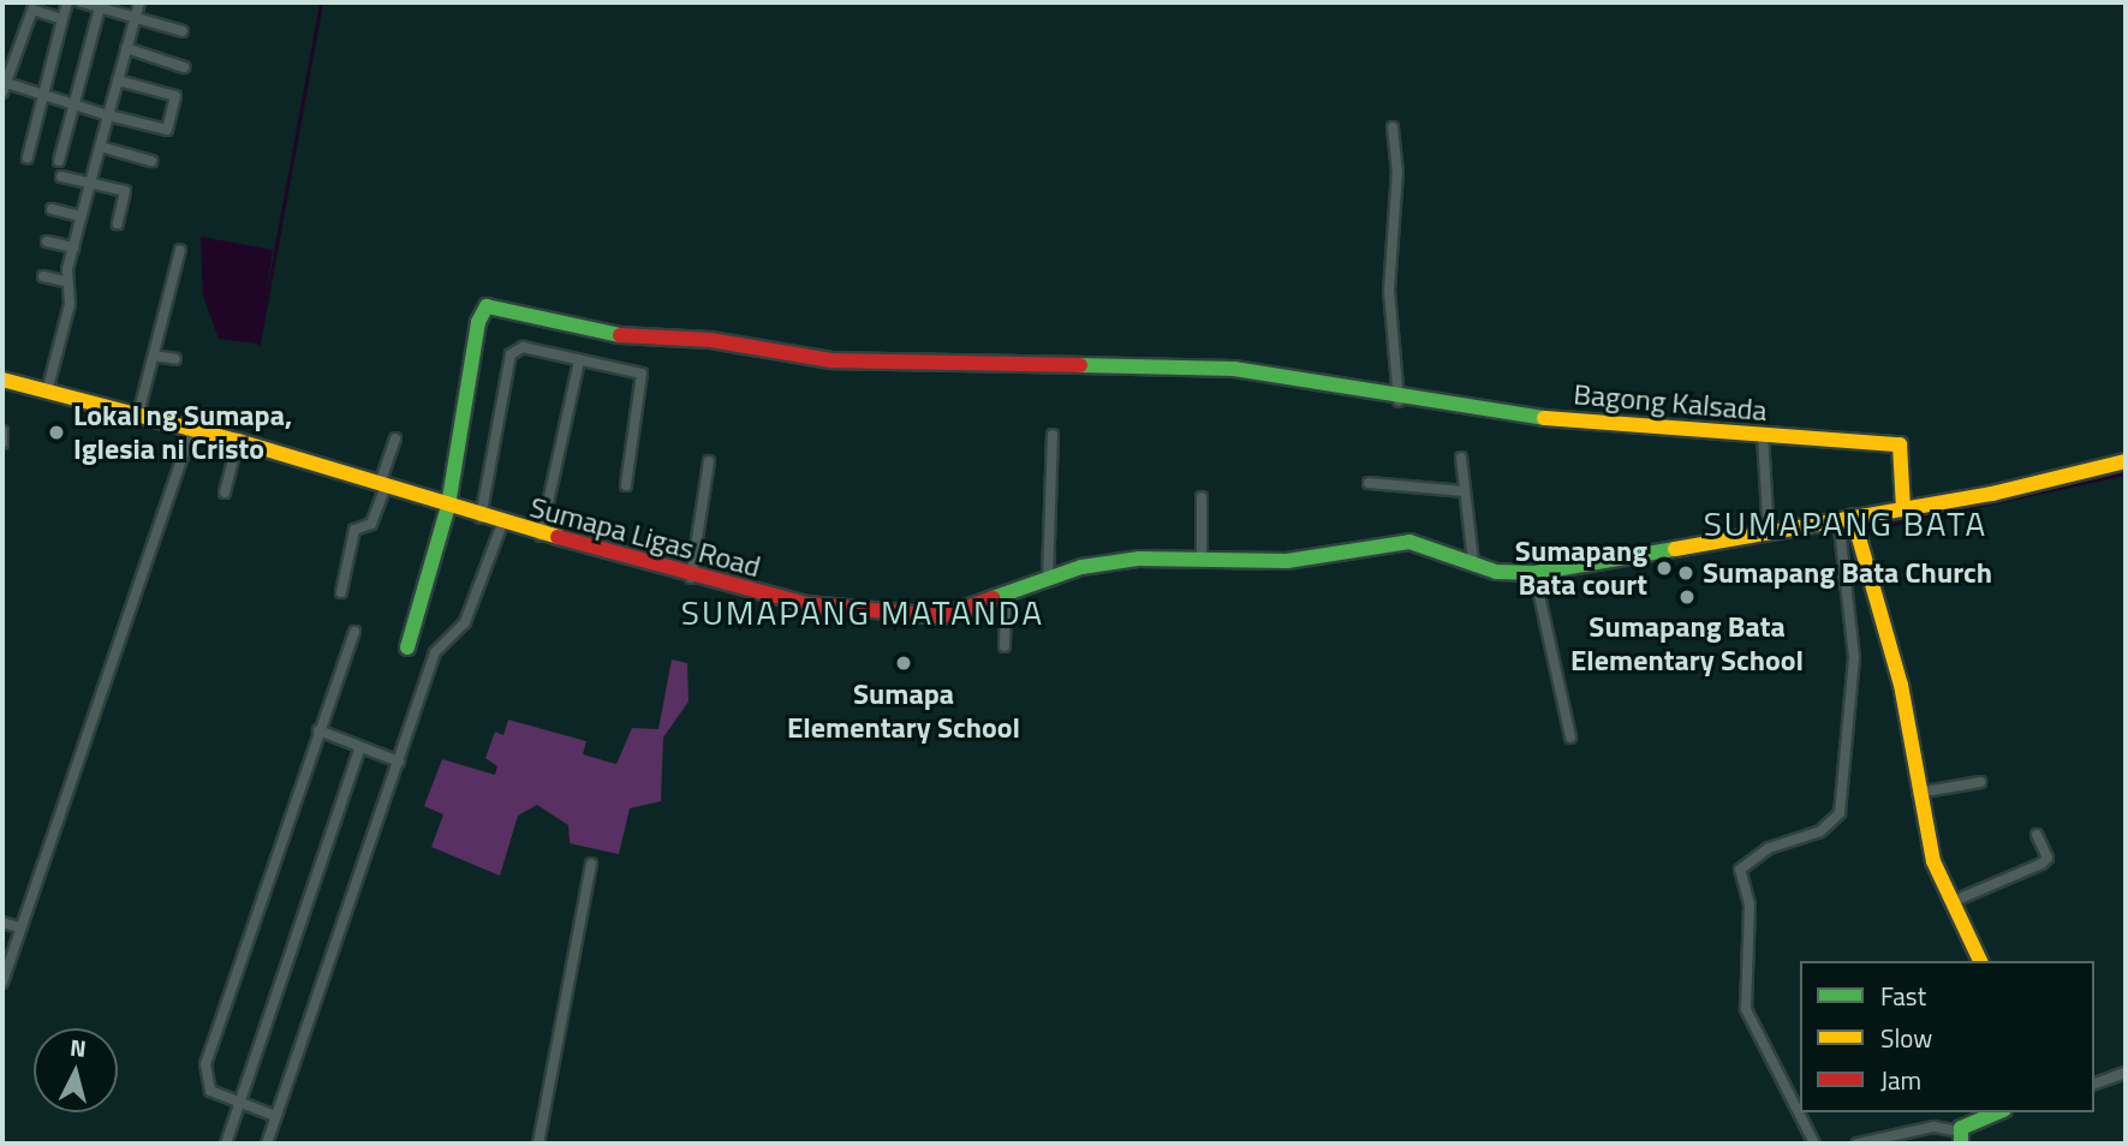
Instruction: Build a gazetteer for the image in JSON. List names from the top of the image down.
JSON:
{
  "streets": {
    "street": ["Bagong Kalsada", "Sumapa Ligas Road"]
  },
  "crossings": [
    ["Bagong Kalsada", "Sumapa Ligas Road"]
  ],
  "districts": ["SUMAPANG BATA", "SUMAPANG MATANDA"],
  "places": [
    "Lokal ng Sumapa, Iglesia ni Cristo",
    "Sumapang Bata court",
    "Sumapang Bata Church",
    "Sumapang Bata Elementary School",
    "Sumapa Elementary School"
  ],
  "legend": ["Fast", "Slow", "Jam"],
  "north": "top"
}
